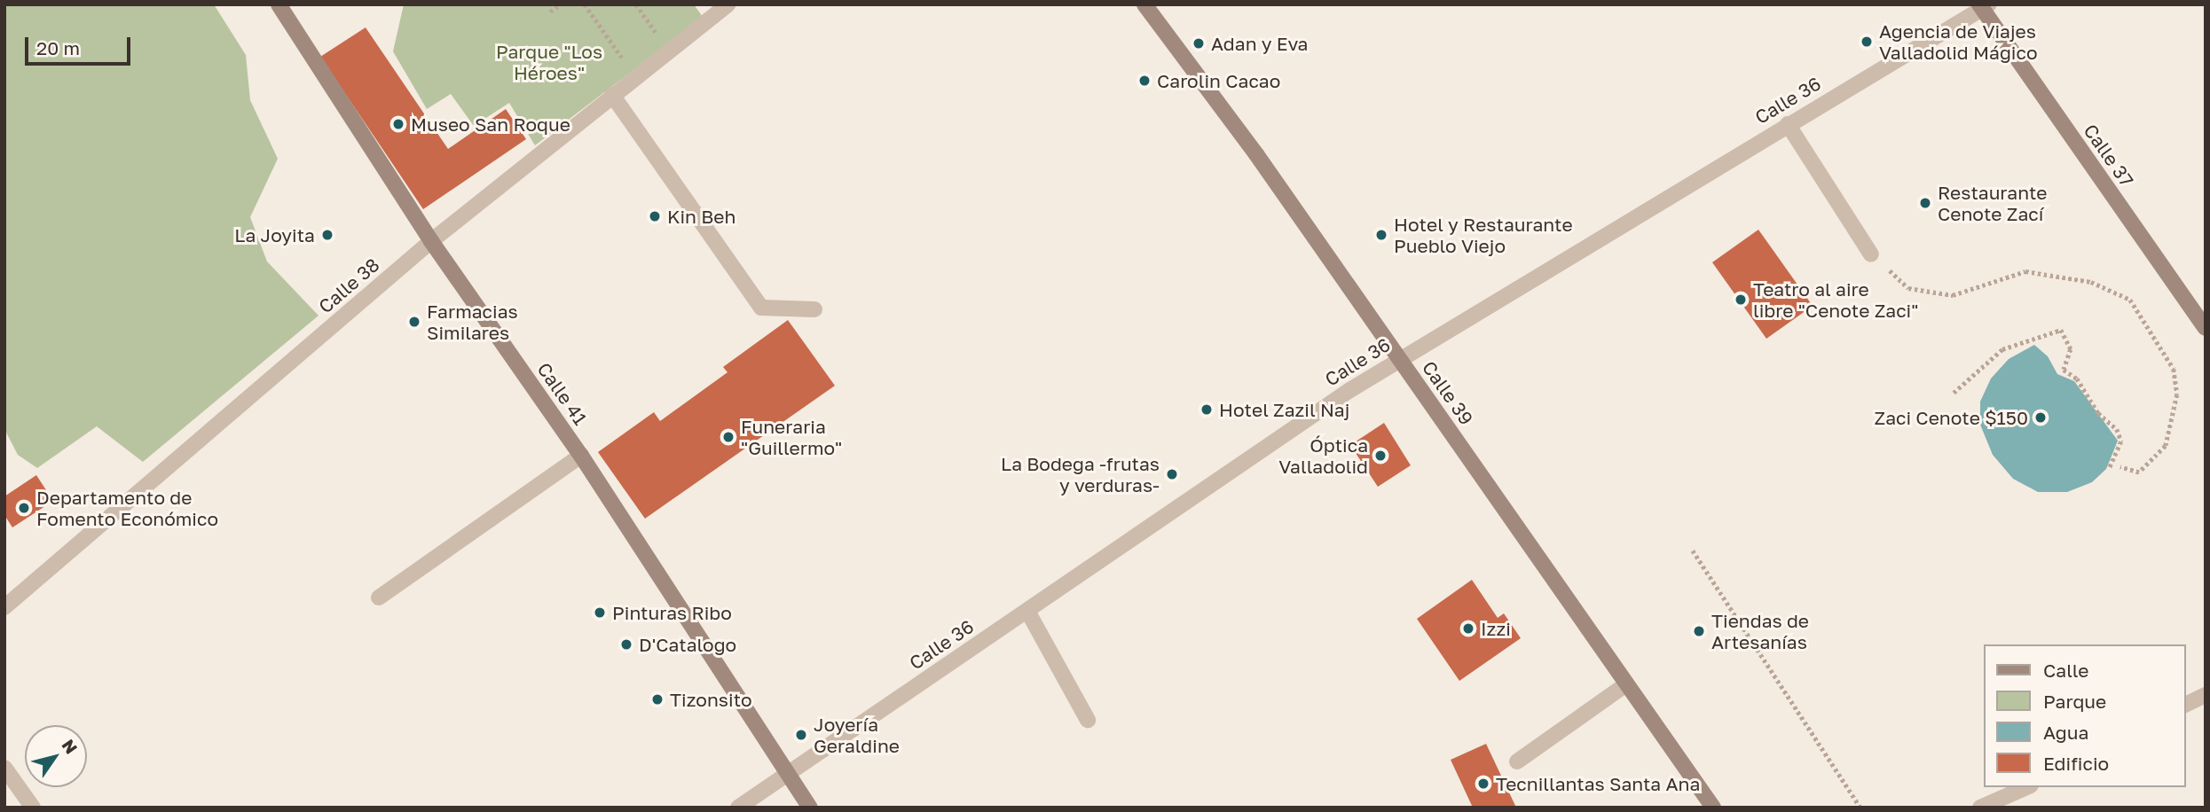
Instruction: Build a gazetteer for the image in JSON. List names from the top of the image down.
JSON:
{
  "streets": {
    "main road": ["Calle 37", "Calle 39", "Calle 41"],
    "street": ["Calle 36", "Calle 38"]
  },
  "crossings": [
    ["Calle 36", "Calle 37"],
    ["Calle 36", "Calle 39"],
    ["Calle 36", "Calle 41"],
    ["Calle 38", "Calle 41"]
  ],
  "parks": ["Parque \"Los Héroes\""],
  "places": [
    "Agencia de Viajes Valladolid Mágico",
    "Adan y Eva",
    "Carolin Cacao",
    "Museo San Roque",
    "Restaurante Cenote Zací",
    "Kin Beh",
    "La Joyita",
    "Hotel y Restaurante Pueblo Viejo",
    "Teatro al aire libre \"Cenote Zaci\"",
    "Farmacias Similares",
    "Hotel Zazil Naj",
    "Zaci Cenote $150",
    "Funeraria \"Guillermo\"",
    "Óptica Valladolid",
    "La Bodega -frutas y verduras-",
    "Departamento de Fomento Económico",
    "Pinturas Ribo",
    "Izzi",
    "Tiendas de Artesanías",
    "D'Catalogo",
    "Tizonsito",
    "Joyería Geraldine",
    "Tecnillantas Santa Ana"
  ],
  "legend": [
    "Calle",
    "Parque",
    "Agua",
    "Edificio"
  ],
  "scale_bar": "20 m",
  "north": "top right"
}
